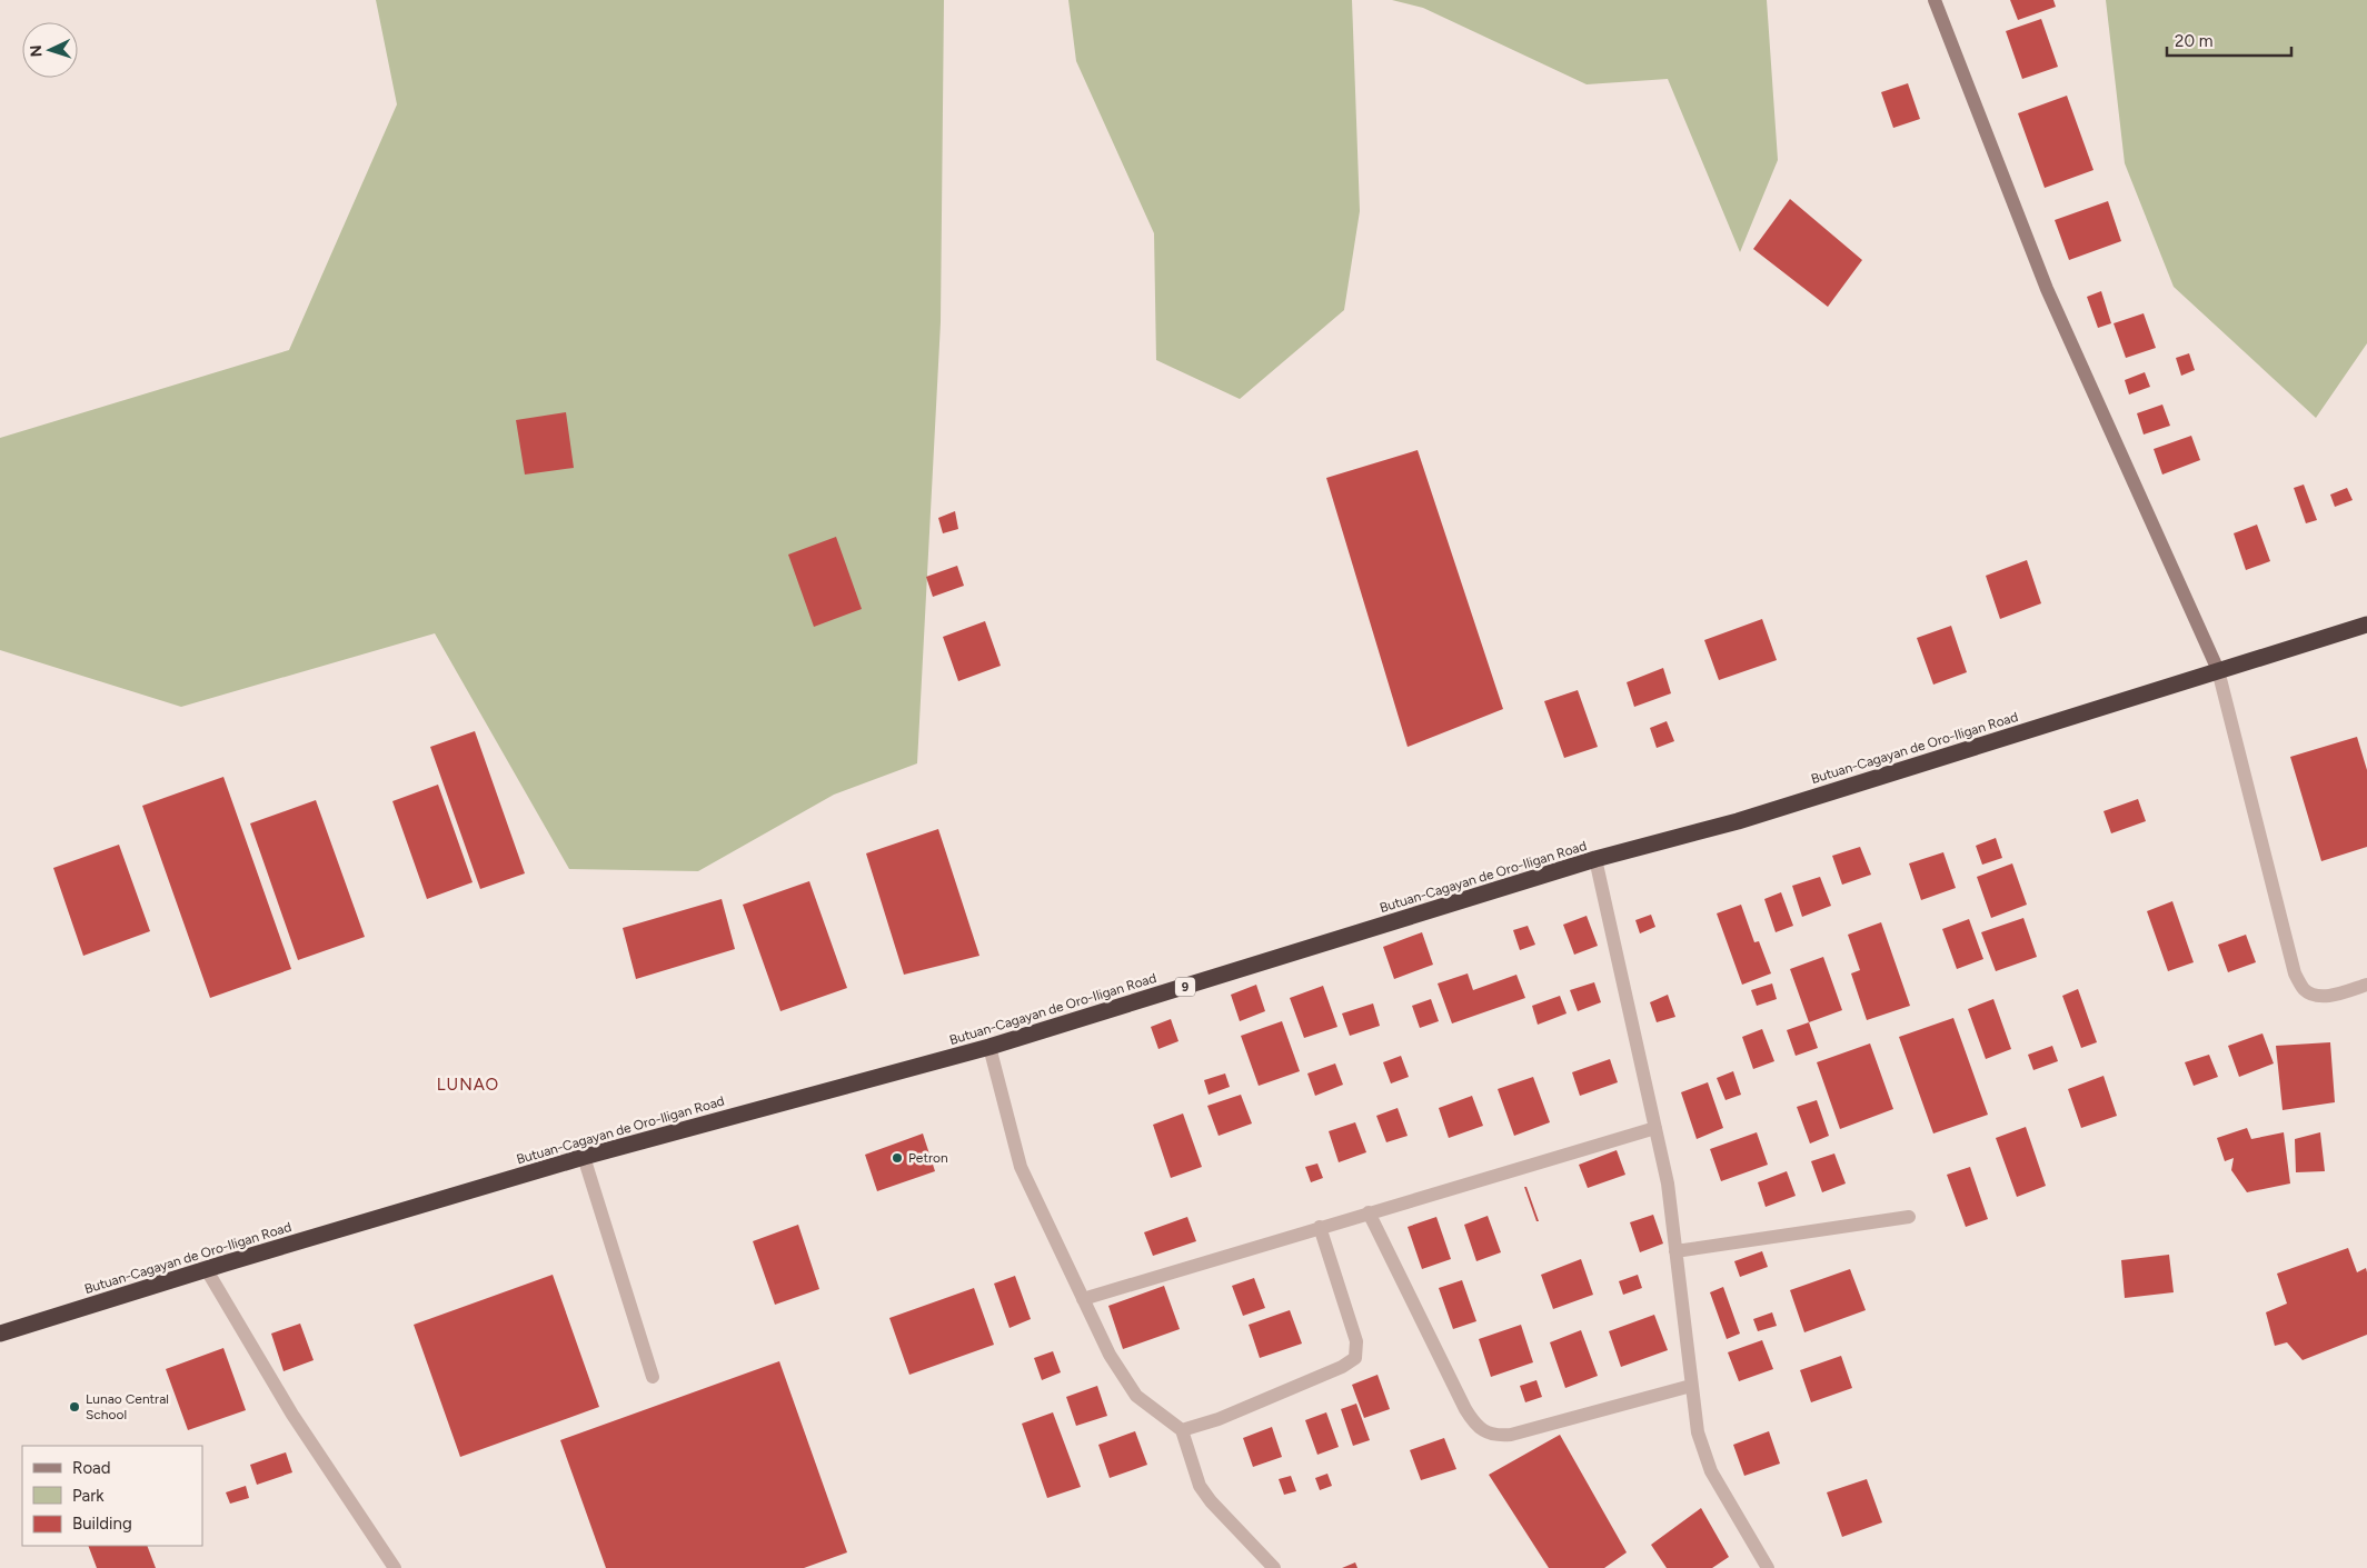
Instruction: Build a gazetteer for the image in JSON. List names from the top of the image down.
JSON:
{
  "streets": {
    "highway": ["Butuan-Cagayan de Oro-Iligan Road", "9"]
  },
  "districts": ["LUNAO"],
  "places": ["Petron", "Lunao Central School"],
  "legend": ["Road", "Park", "Building"],
  "scale_bar": "20 m",
  "north": "left"
}
